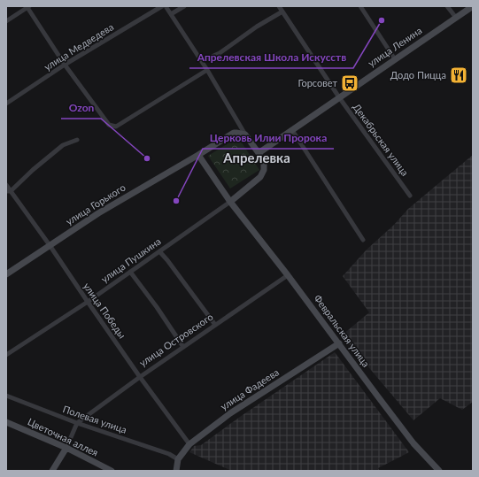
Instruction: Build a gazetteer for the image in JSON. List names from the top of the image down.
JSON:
{
  "streets": {
    "main road": [
      "улица Ленина",
      "улица Горького",
      "Февральская улица",
      "улица Фадеева",
      "Цветочная аллея"
    ],
    "street": [
      "улица Медведева",
      "Декабрьская улица",
      "улица Пушкина",
      "улица Победы",
      "улица Островского",
      "Полевая улица"
    ]
  },
  "crossings": [
    ["улица Ленина", "Декабрьская улица"],
    ["улица Горького", "улица Победы"],
    ["улица Горького", "Февральская улица"],
    ["улица Пушкина", "улица Победы"],
    ["улица Пушкина", "Февральская улица"],
    ["улица Победы", "улица Островского"],
    ["улица Победы", "улица Фадеева"],
    ["Февральская улица", "улица Островского"],
    ["Февральская улица", "улица Фадеева"],
    ["улица Островского", "Полевая улица"],
    ["улица Фадеева", "Полевая улица"]
  ],
  "districts": ["Апрелевка"],
  "places": {
    "other": ["Апрелевская Школа Искусств", "Ozon", "Церковь Илии Пророка"],
    "restaurant": ["Додо Пицца"],
    "bus stop": ["Горсовет"]
  }
}
